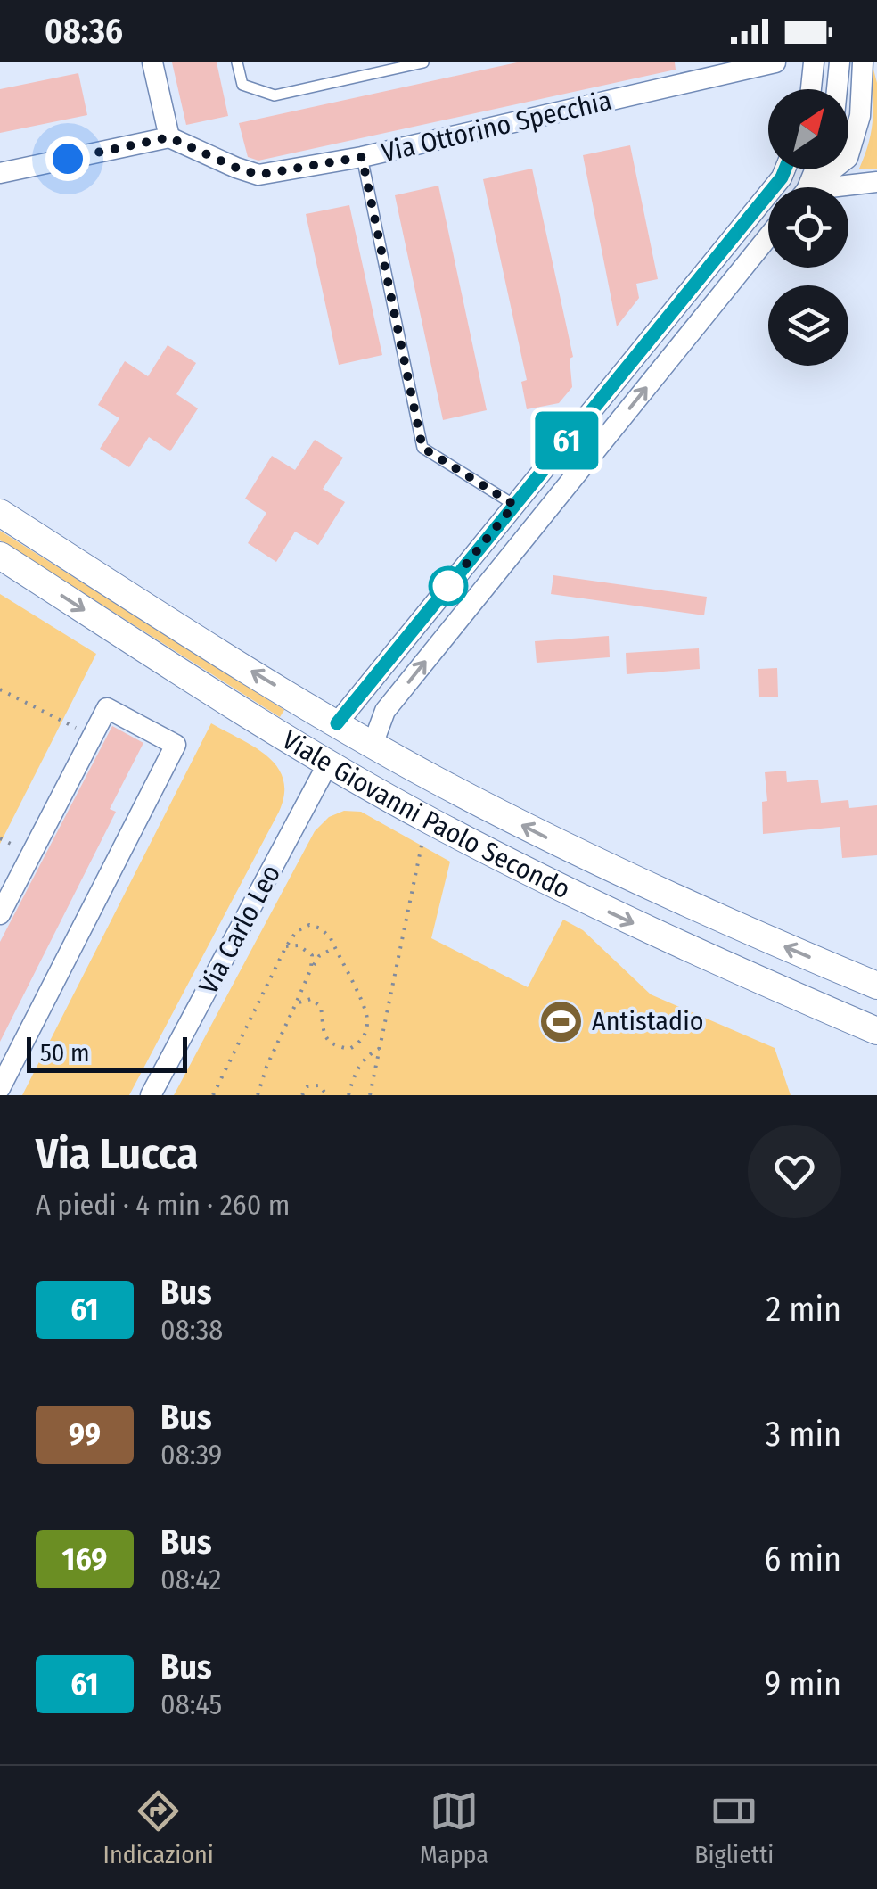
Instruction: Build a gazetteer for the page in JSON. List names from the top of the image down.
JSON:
{
  "streets": {
    "main road": ["Viale Giovanni Paolo Secondo"],
    "street": ["Via Ottorino Specchia", "Via Carlo Leo"]
  },
  "crossings": [
    ["Viale Giovanni Paolo Secondo", "Via Carlo Leo"]
  ],
  "places": {
    "sports": ["Antistadio"]
  },
  "lines": ["bus line 61"],
  "scale_bar": "50 m",
  "north": "top right",
  "page": {
    "status": "08:36",
    "on_map": "61",
    "scale": "50 m",
    "heading": ["Via Lucca", "A piedi · 4 min · 260 m"],
    "list": [
      {
        "mark": "61",
        "name": "Bus",
        "note": "08:38",
        "value": "2 min"
      },
      {
        "mark": "99",
        "name": "Bus",
        "note": "08:39",
        "value": "3 min"
      },
      {
        "mark": "169",
        "name": "Bus",
        "note": "08:42",
        "value": "6 min"
      },
      {
        "mark": "61",
        "name": "Bus",
        "note": "08:45",
        "value": "9 min"
      }
    ],
    "tabs": ["Indicazioni", "Mappa", "Biglietti"]
  }
}
